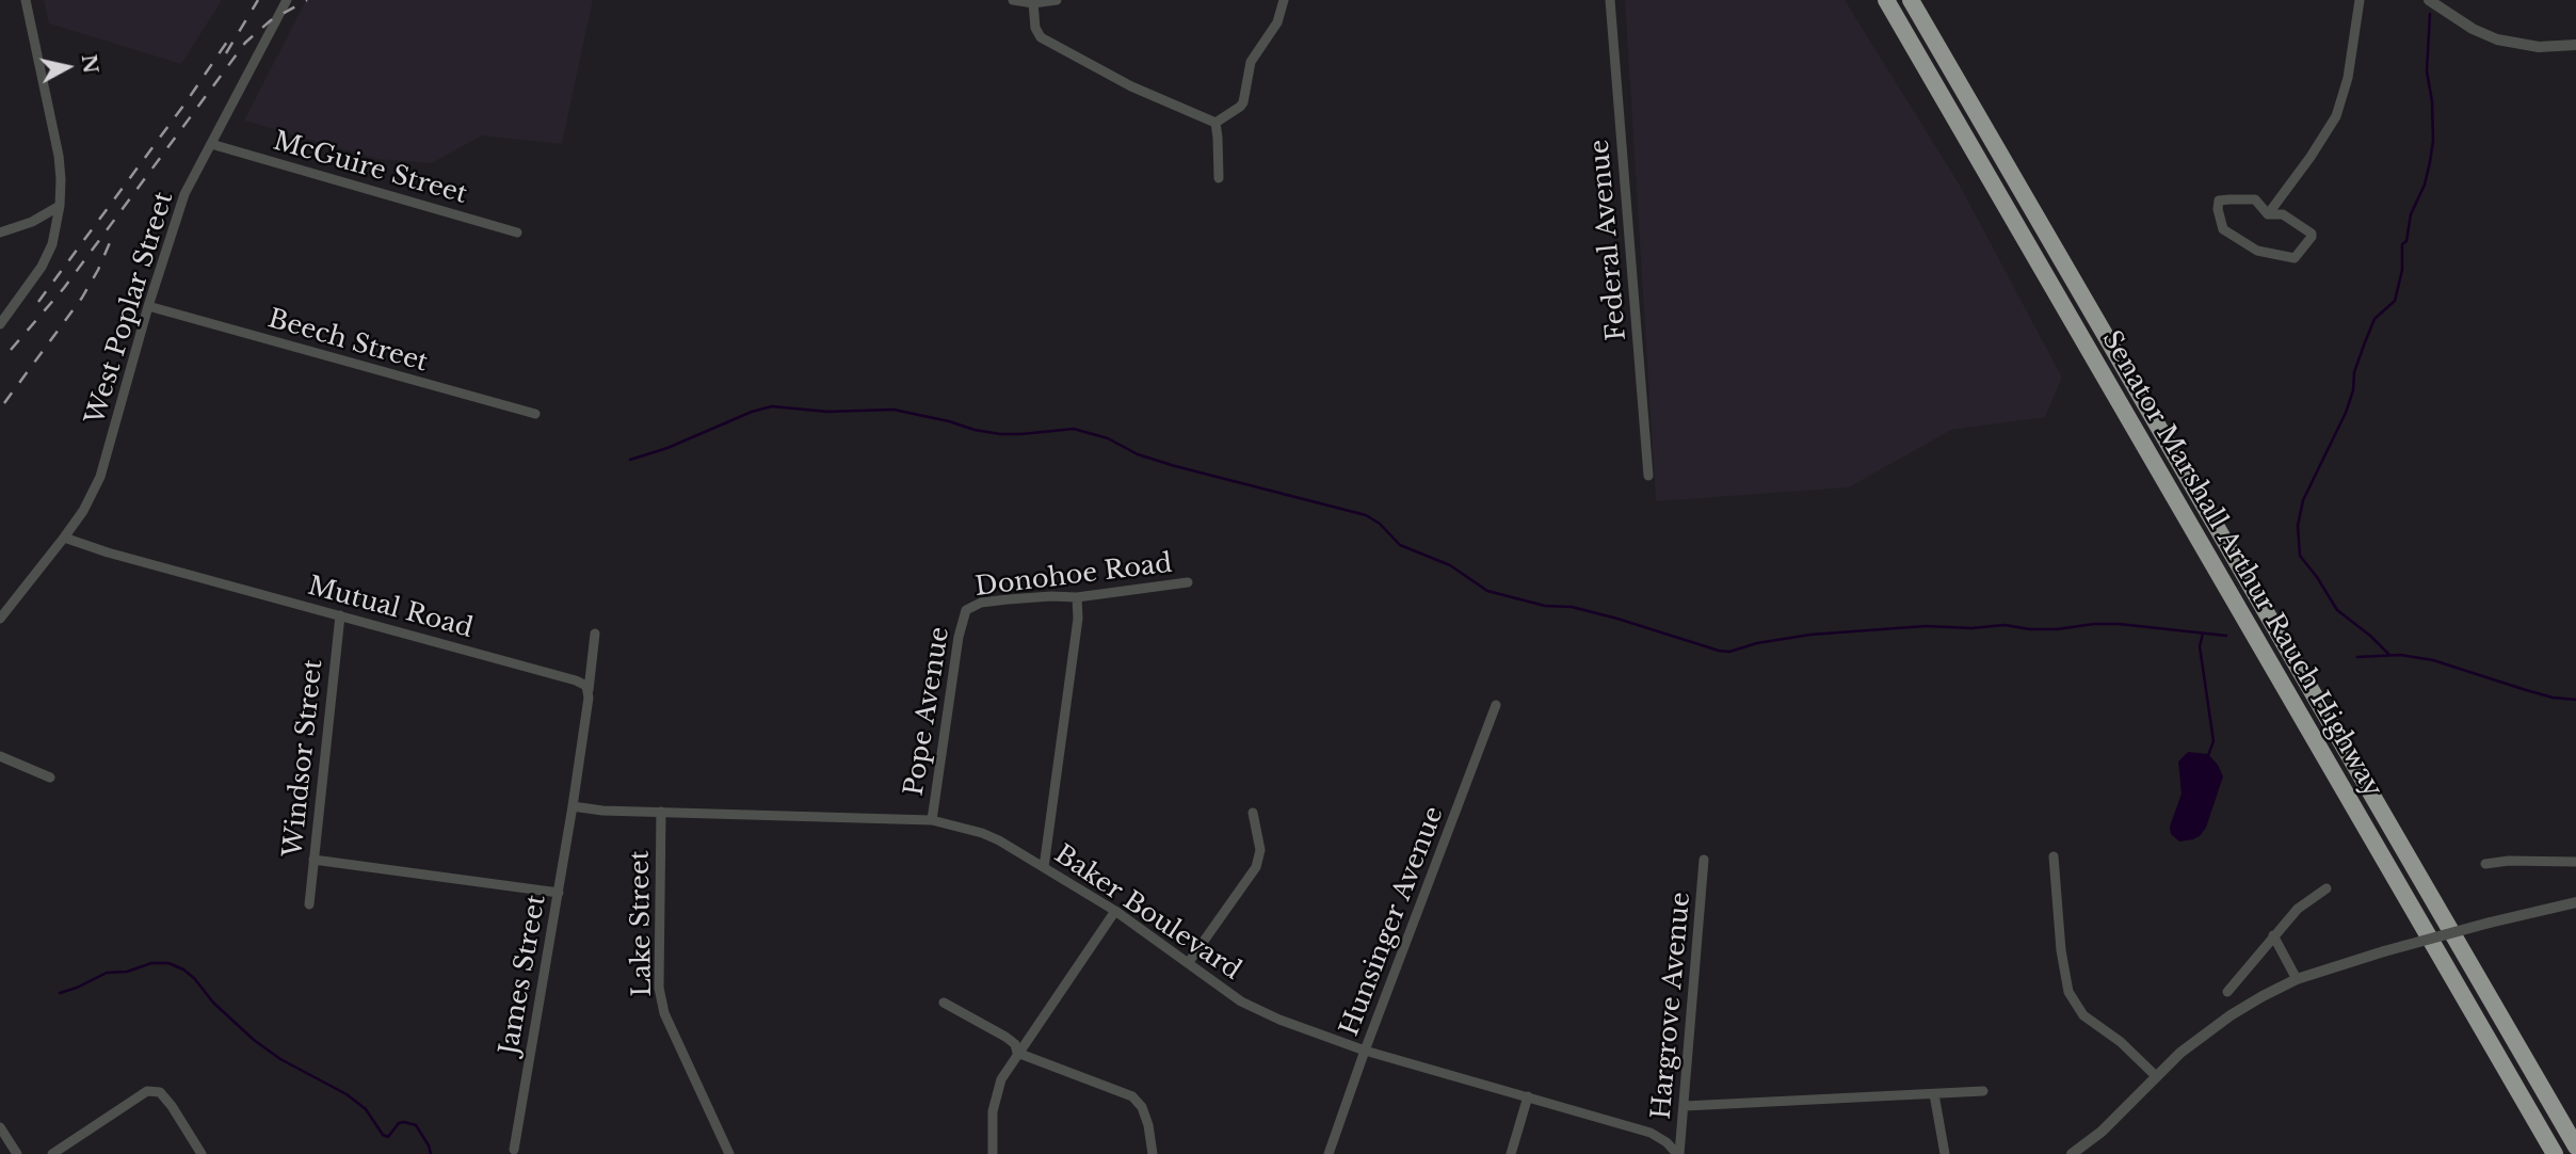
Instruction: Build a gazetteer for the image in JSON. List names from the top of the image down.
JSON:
{
  "streets": {
    "highway": ["Senator Marshall Arthur Rauch Highway"],
    "street": [
      "McGuire Street",
      "Federal Avenue",
      "West Poplar Street",
      "Beech Street",
      "Donohoe Road",
      "Mutual Road",
      "Pope Avenue",
      "Windsor Street",
      "Baker Boulevard",
      "Hunsinger Avenue",
      "Lake Street",
      "James Street",
      "Hargrove Avenue"
    ]
  },
  "crossings": [
    ["McGuire Street", "West Poplar Street"],
    ["West Poplar Street", "Beech Street"],
    ["West Poplar Street", "Mutual Road"],
    ["Donohoe Road", "Pope Avenue"],
    ["Mutual Road", "Windsor Street"],
    ["Pope Avenue", "Baker Boulevard"],
    ["Baker Boulevard", "Hunsinger Avenue"],
    ["Baker Boulevard", "Lake Street"],
    ["Baker Boulevard", "James Street"],
    ["Baker Boulevard", "Hargrove Avenue"]
  ],
  "north": "right"
}
